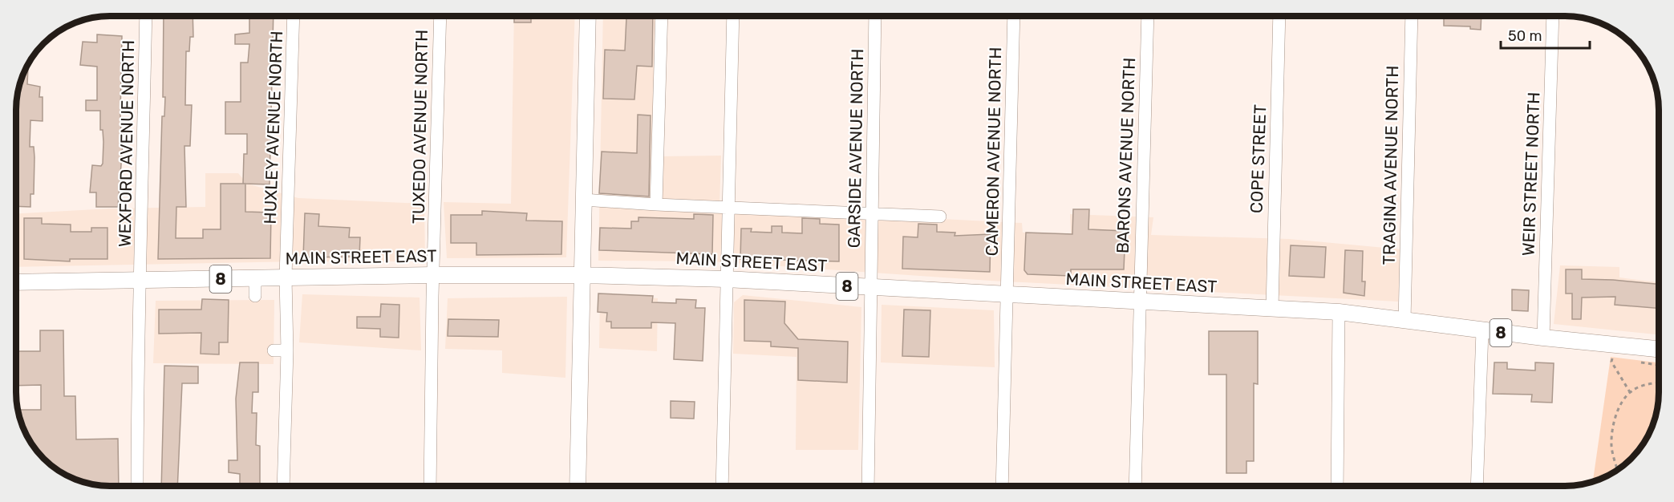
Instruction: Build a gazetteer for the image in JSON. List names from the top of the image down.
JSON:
{
  "streets": {
    "main road": ["MAIN STREET EAST", "8"],
    "street": [
      "TUXEDO AVENUE NORTH",
      "HUXLEY AVENUE NORTH",
      "WEXFORD AVENUE NORTH",
      "GARSIDE AVENUE NORTH",
      "CAMERON AVENUE NORTH",
      "BARONS AVENUE NORTH",
      "COPE STREET",
      "TRAGINA AVENUE NORTH",
      "WEIR STREET NORTH"
    ]
  },
  "crossings": [
    ["TUXEDO AVENUE NORTH", "MAIN STREET EAST"],
    ["HUXLEY AVENUE NORTH", "MAIN STREET EAST"],
    ["WEXFORD AVENUE NORTH", "MAIN STREET EAST"],
    ["GARSIDE AVENUE NORTH", "MAIN STREET EAST"],
    ["CAMERON AVENUE NORTH", "MAIN STREET EAST"],
    ["BARONS AVENUE NORTH", "MAIN STREET EAST"],
    ["COPE STREET", "MAIN STREET EAST"],
    ["TRAGINA AVENUE NORTH", "MAIN STREET EAST"],
    ["WEIR STREET NORTH", "MAIN STREET EAST"]
  ],
  "scale_bar": "50 m"
}
